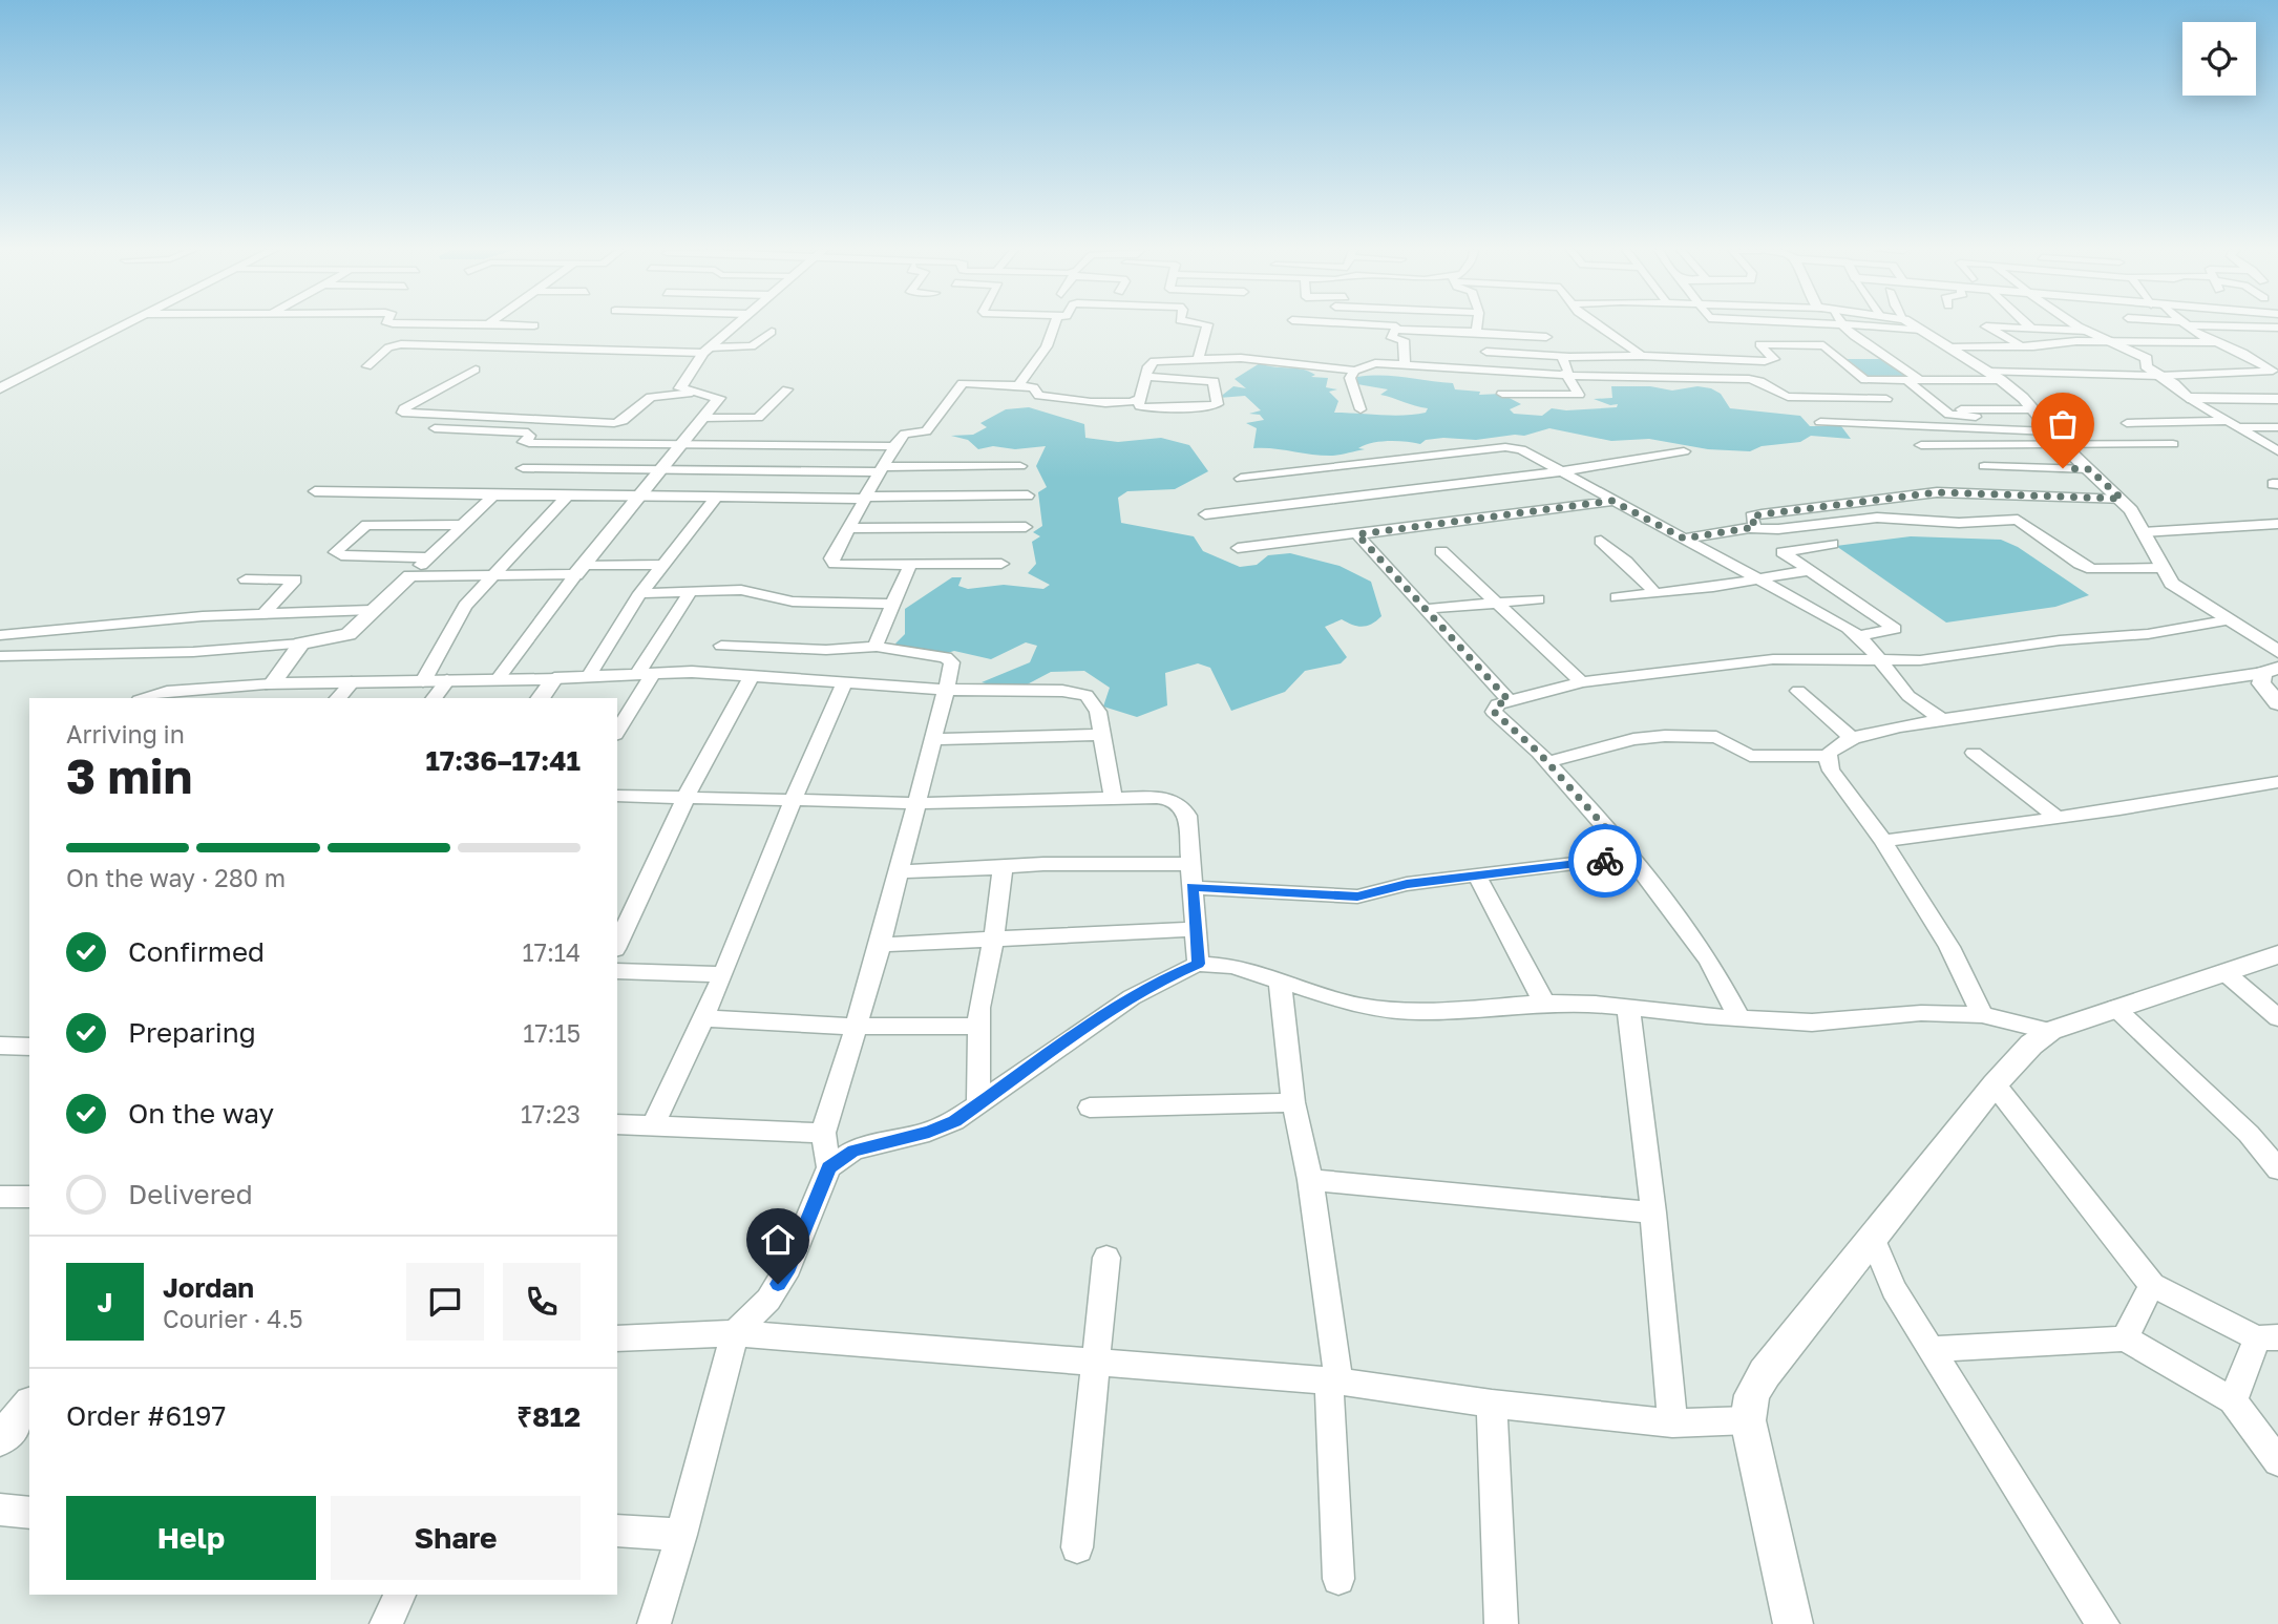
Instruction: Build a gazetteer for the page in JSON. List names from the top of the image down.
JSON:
{
  "page": {
    "heading": ["3 min", "Arriving in", "17:36–17:41"],
    "panel": [
      "Jordan",
      "Courier · 4.5",
      "Order #6197",
      "₹812"
    ],
    "bar": "On the way · 280 m",
    "list": [
      ["Confirmed", "17:14"],
      ["Preparing", "17:15"],
      ["On the way", "17:23"],
      "Delivered"
    ],
    "round": "J",
    "buttons": ["Help", "Share"]
  }
}
